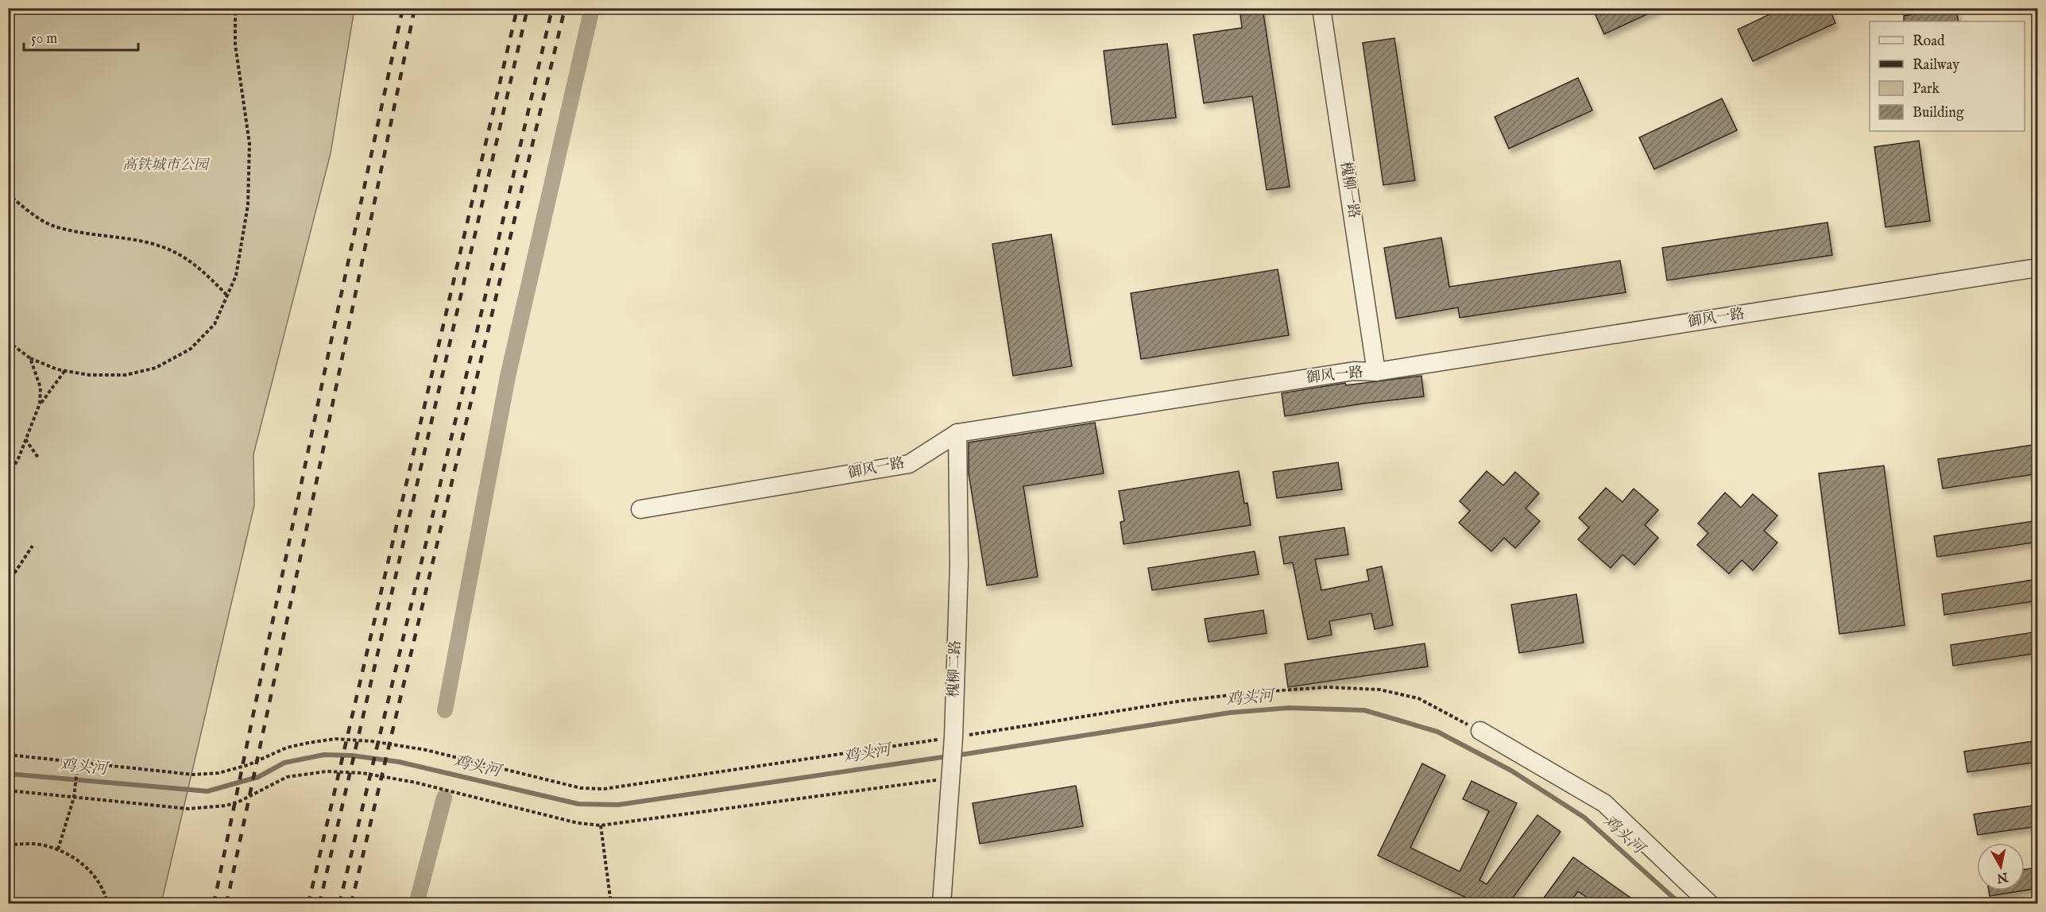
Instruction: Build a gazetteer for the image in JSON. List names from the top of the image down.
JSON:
{
  "streets": {
    "street": ["槐柳一路", "御风一路", "槐柳二路"]
  },
  "crossings": [
    ["槐柳一路", "御风一路"],
    ["御风一路", "槐柳二路"]
  ],
  "water": ["鸡头河"],
  "parks": ["高铁城市公园"],
  "legend": [
    "Road",
    "Railway",
    "Park",
    "Building"
  ],
  "scale_bar": "50 m",
  "north": "bottom"
}
